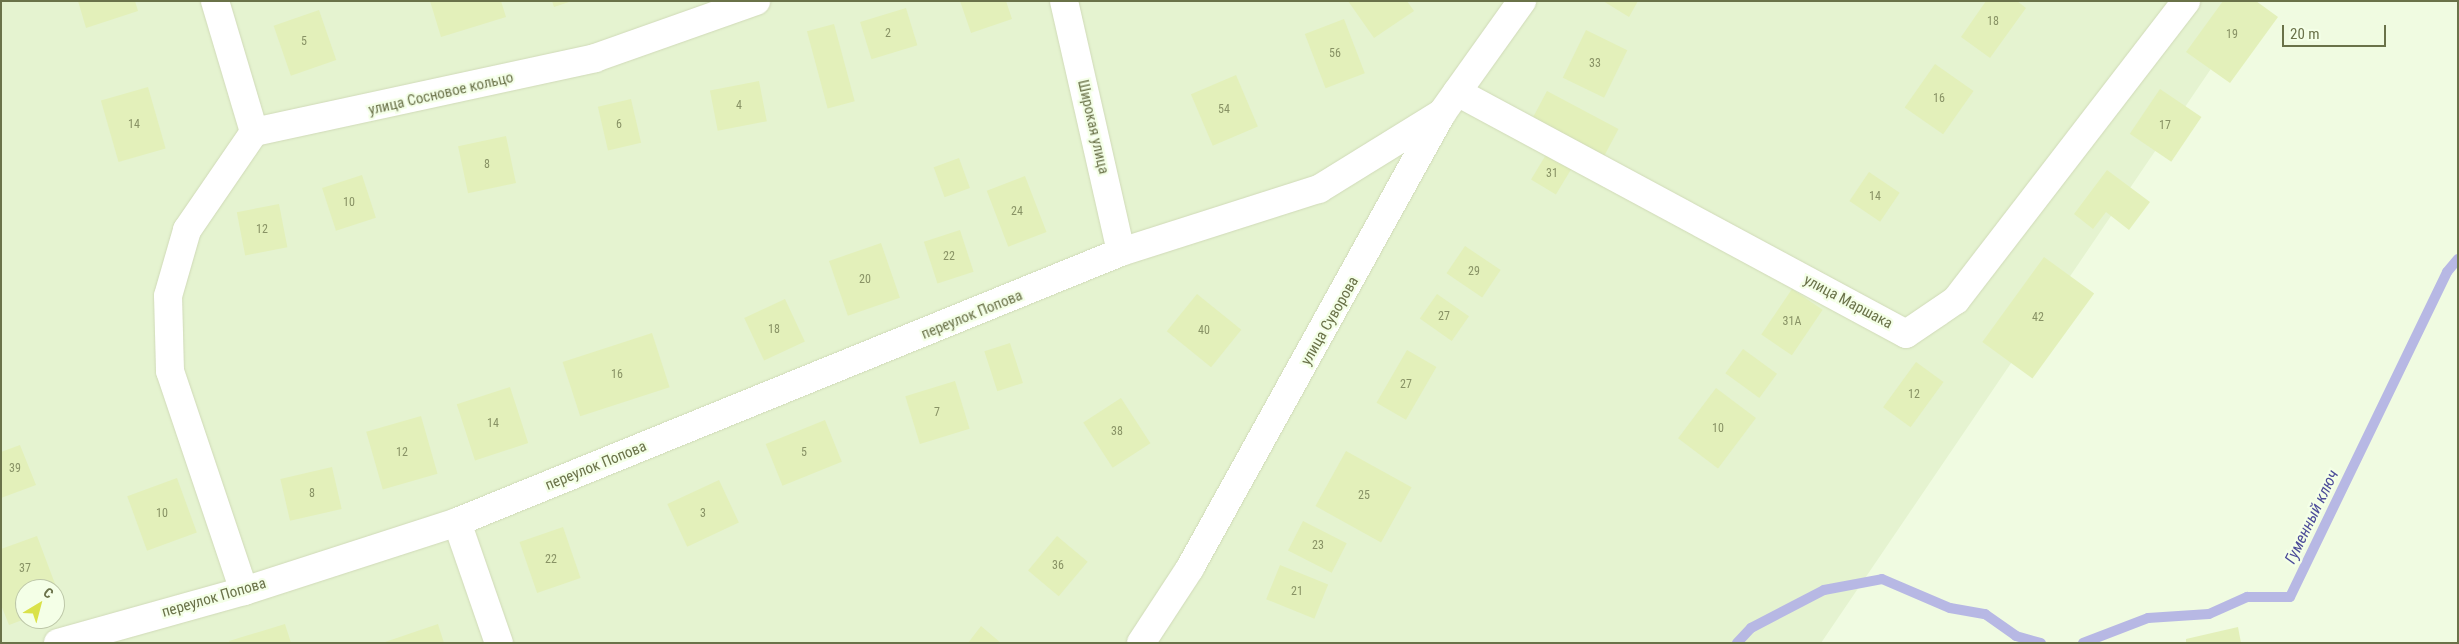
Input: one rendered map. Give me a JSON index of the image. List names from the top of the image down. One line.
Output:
{"streets":{"street":["улица Сосновое кольцо","Широкая улица","улица Маршака","переулок Попова","улица Суворова"]},"crossings":[["Широкая улица","переулок Попова"],["улица Маршака","переулок Попова"],["улица Маршака","улица Суворова"],["переулок Попова","улица Суворова"]],"water":["Гуменный ключ"],"house_numbers":["18","2","19","5","56","33","16","4","54","14","6","17","8","31","14","10","24","12","22","29","20","27","42","31А","18","40","16","27","12","7","14","10","38","12","5","39","8","25","10","3","23","22","36","37","21"],"scale_bar":"20 m","north":"top right"}
